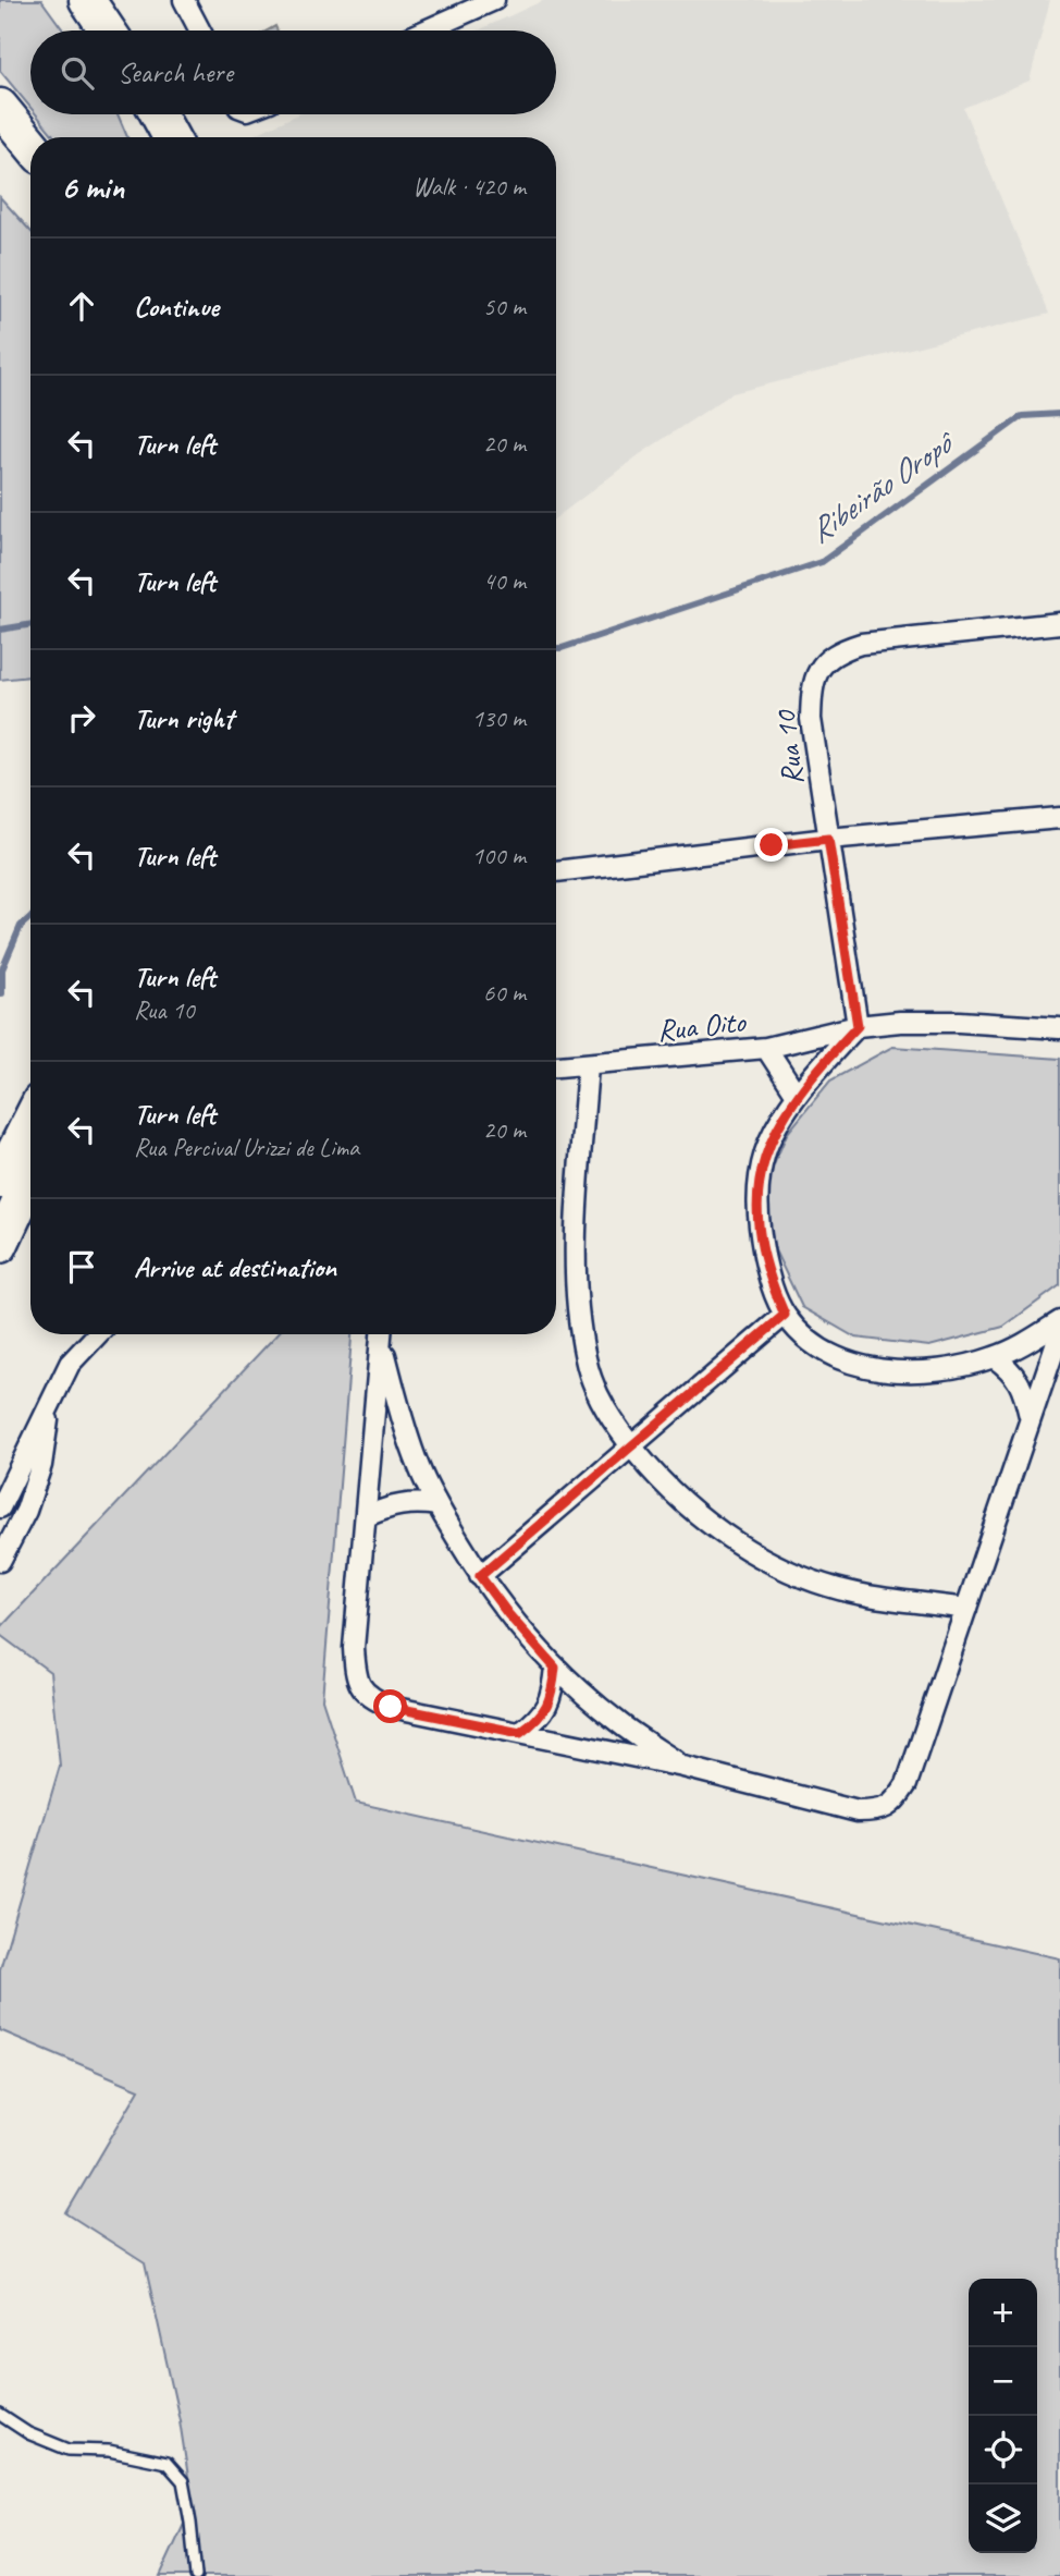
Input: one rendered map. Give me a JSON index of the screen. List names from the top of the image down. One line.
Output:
{"streets":{"street":["Rua 10","Rua Oito"]},"crossings":[["Rua 10","Rua Oito"]],"water":["Ribeirão Oropô"],"page":{"search":"Search here","heading":["6 min","Walk · 420 m"],"list":[["Continue","50 m"],["Turn left","20 m"],["Turn left","40 m"],["Turn right","130 m"],["Turn left","100 m"],["Turn left","Rua 10","60 m"],["Turn left","Rua Percival Urizzi de Lima","20 m"],"Arrive at destination"],"map_buttons":["+","−"]}}
